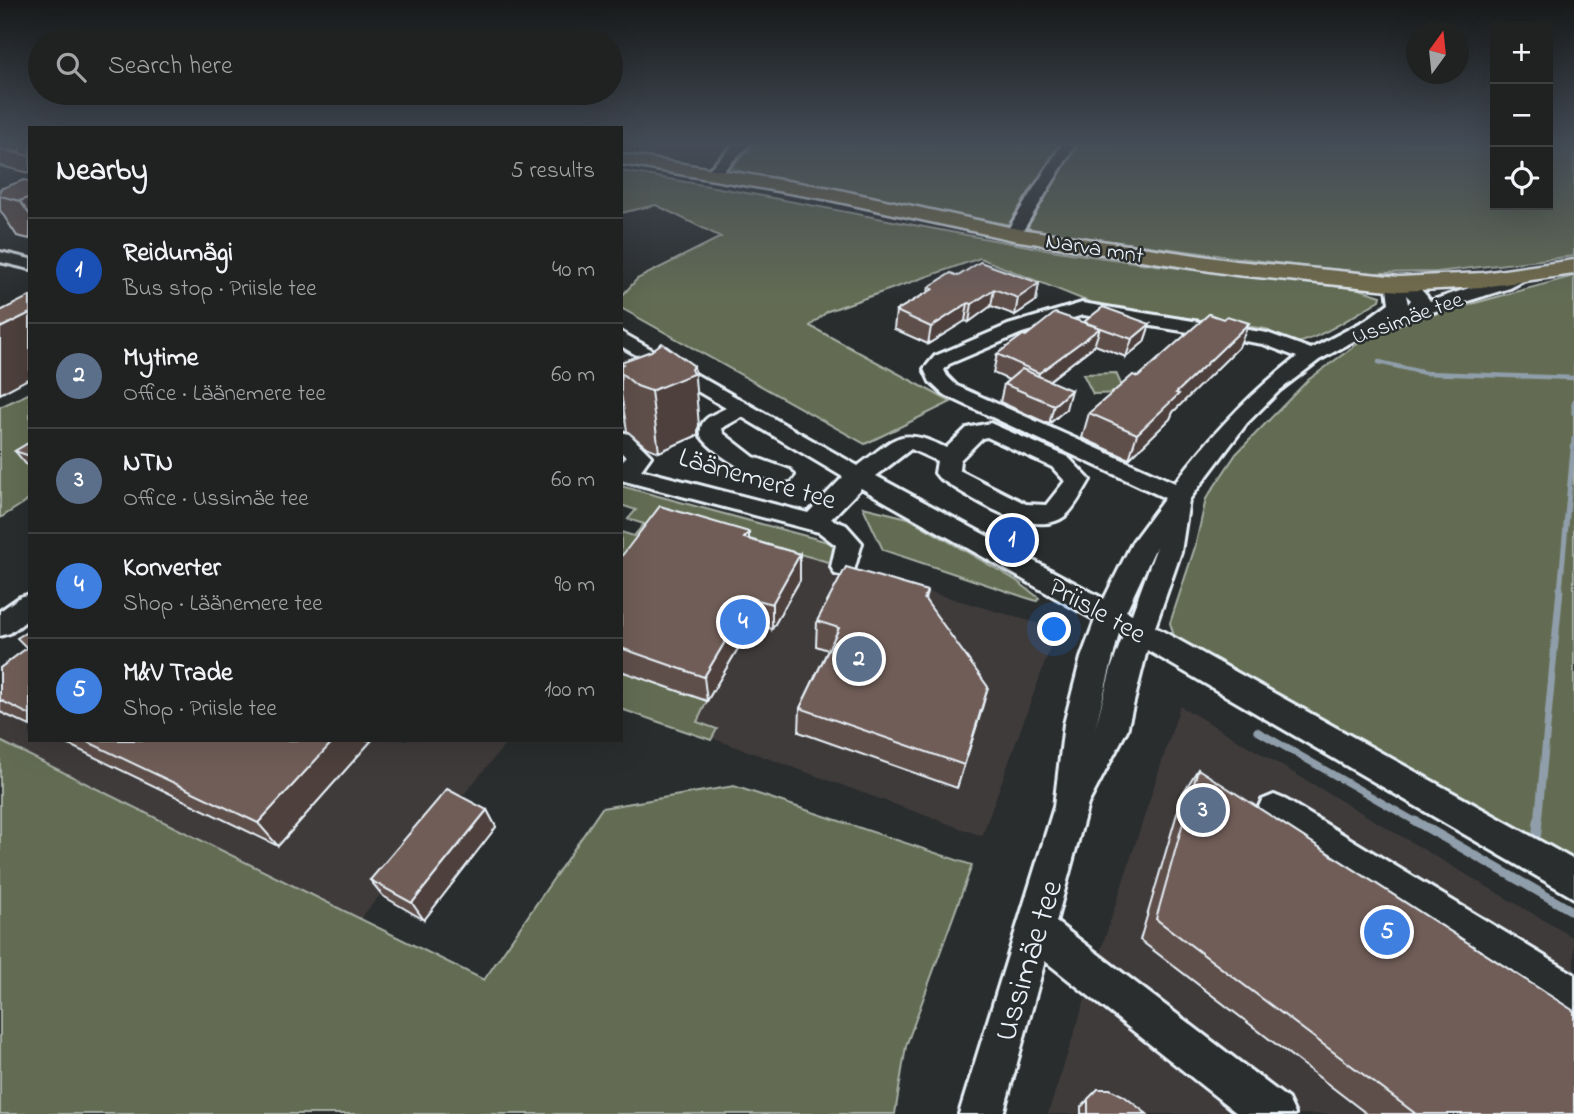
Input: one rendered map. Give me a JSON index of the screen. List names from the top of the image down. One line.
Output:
{"streets":{"main road":["Narva mnt"],"street":["Ussimäe tee","Läänemere tee","Priisle tee"]},"crossings":[["Narva mnt","Ussimäe tee"],["Ussimäe tee","Priisle tee"]],"north":"top","page":{"map_buttons":["+","−"],"search":"Search here","heading":["Nearby","5 results"],"list":[{"mark":"1","name":"Reidumägi","note":"Bus stop · Priisle tee","value":"40 m"},{"mark":"2","name":"Mytime","note":"Office · Läänemere tee","value":"60 m"},{"mark":"3","name":"NTN","note":"Office · Ussimäe tee","value":"60 m"},{"mark":"4","name":"Konverter","note":"Shop · Läänemere tee","value":"90 m"},{"mark":"5","name":"M&V Trade","note":"Shop · Priisle tee","value":"100 m"}],"pins":["1","4","2","3","5"]}}
